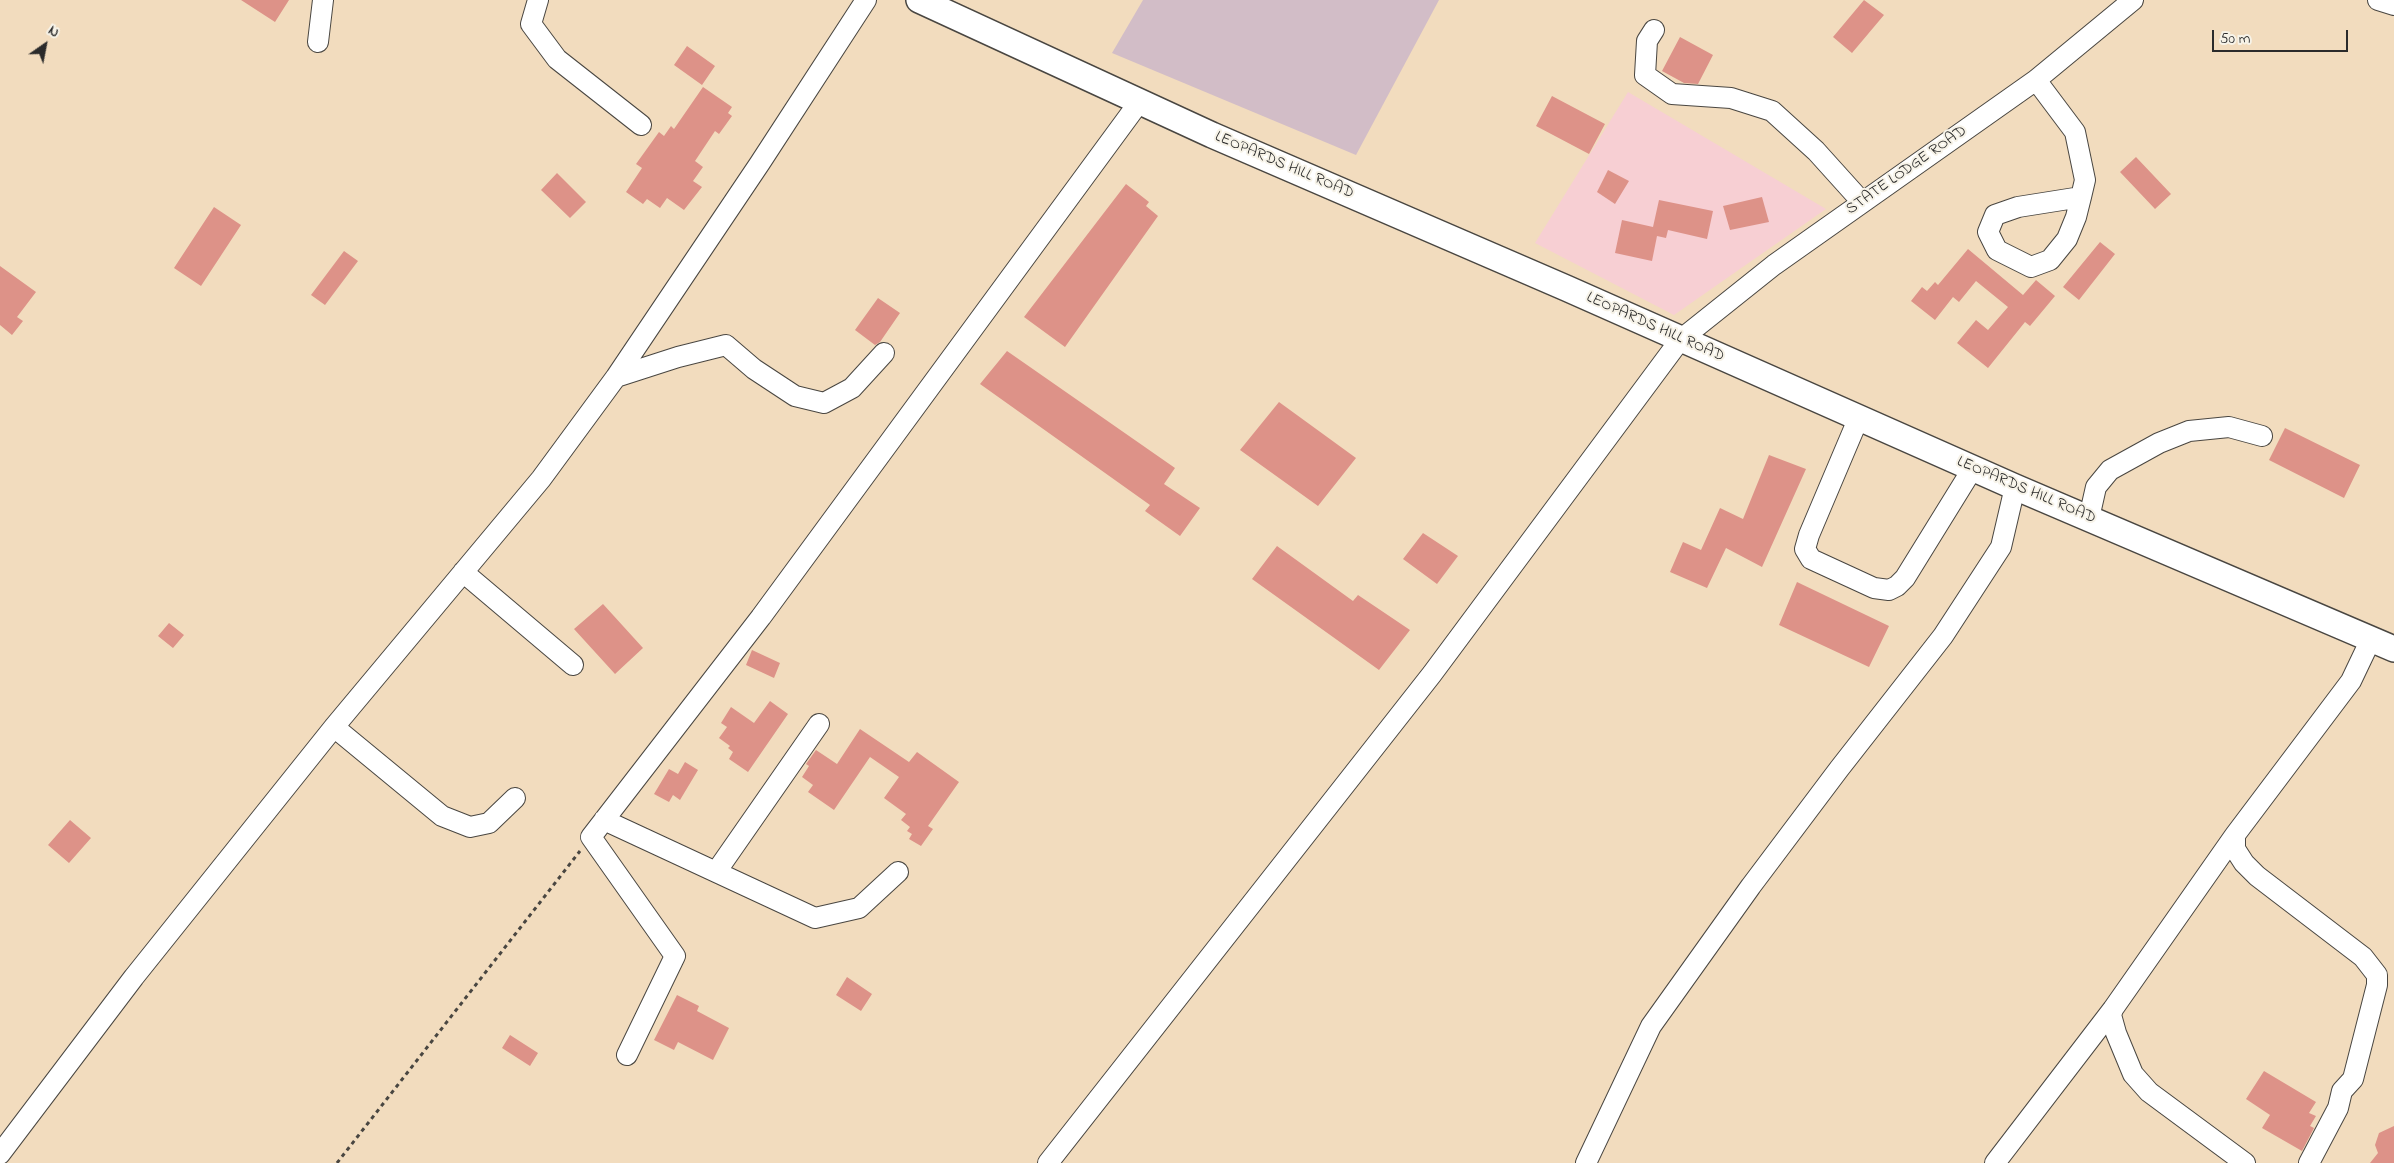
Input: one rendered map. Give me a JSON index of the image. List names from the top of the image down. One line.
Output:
{"streets":{"main road":["LEOPARDS HILL ROAD"],"street":["STATE LODGE ROAD"]},"crossings":[["LEOPARDS HILL ROAD","STATE LODGE ROAD"]],"scale_bar":"50 m","north":"top right"}
